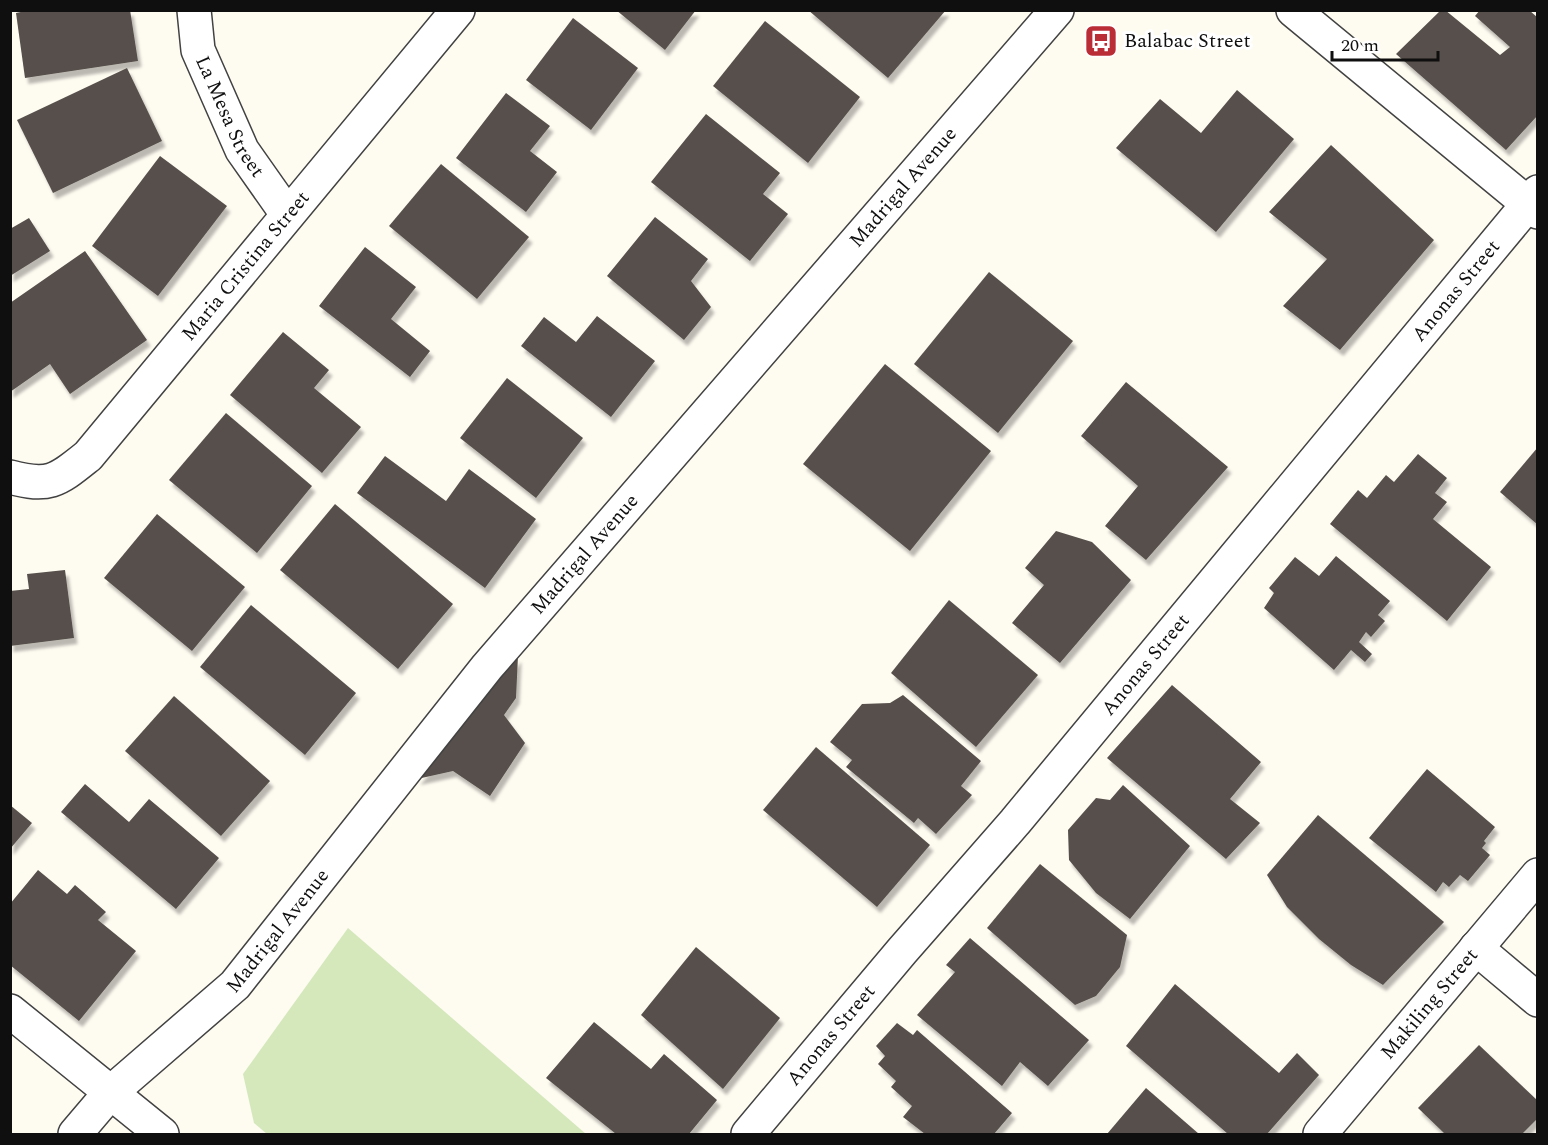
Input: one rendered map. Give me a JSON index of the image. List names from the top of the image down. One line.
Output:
{"streets":{"street":["La Mesa Street","Madrigal Avenue","Maria Cristina Street","Anonas Street","Makiling Street"]},"crossings":[["La Mesa Street","Maria Cristina Street"]],"places":{"bus stop":["Balabac Street"]},"scale_bar":"20 m"}
